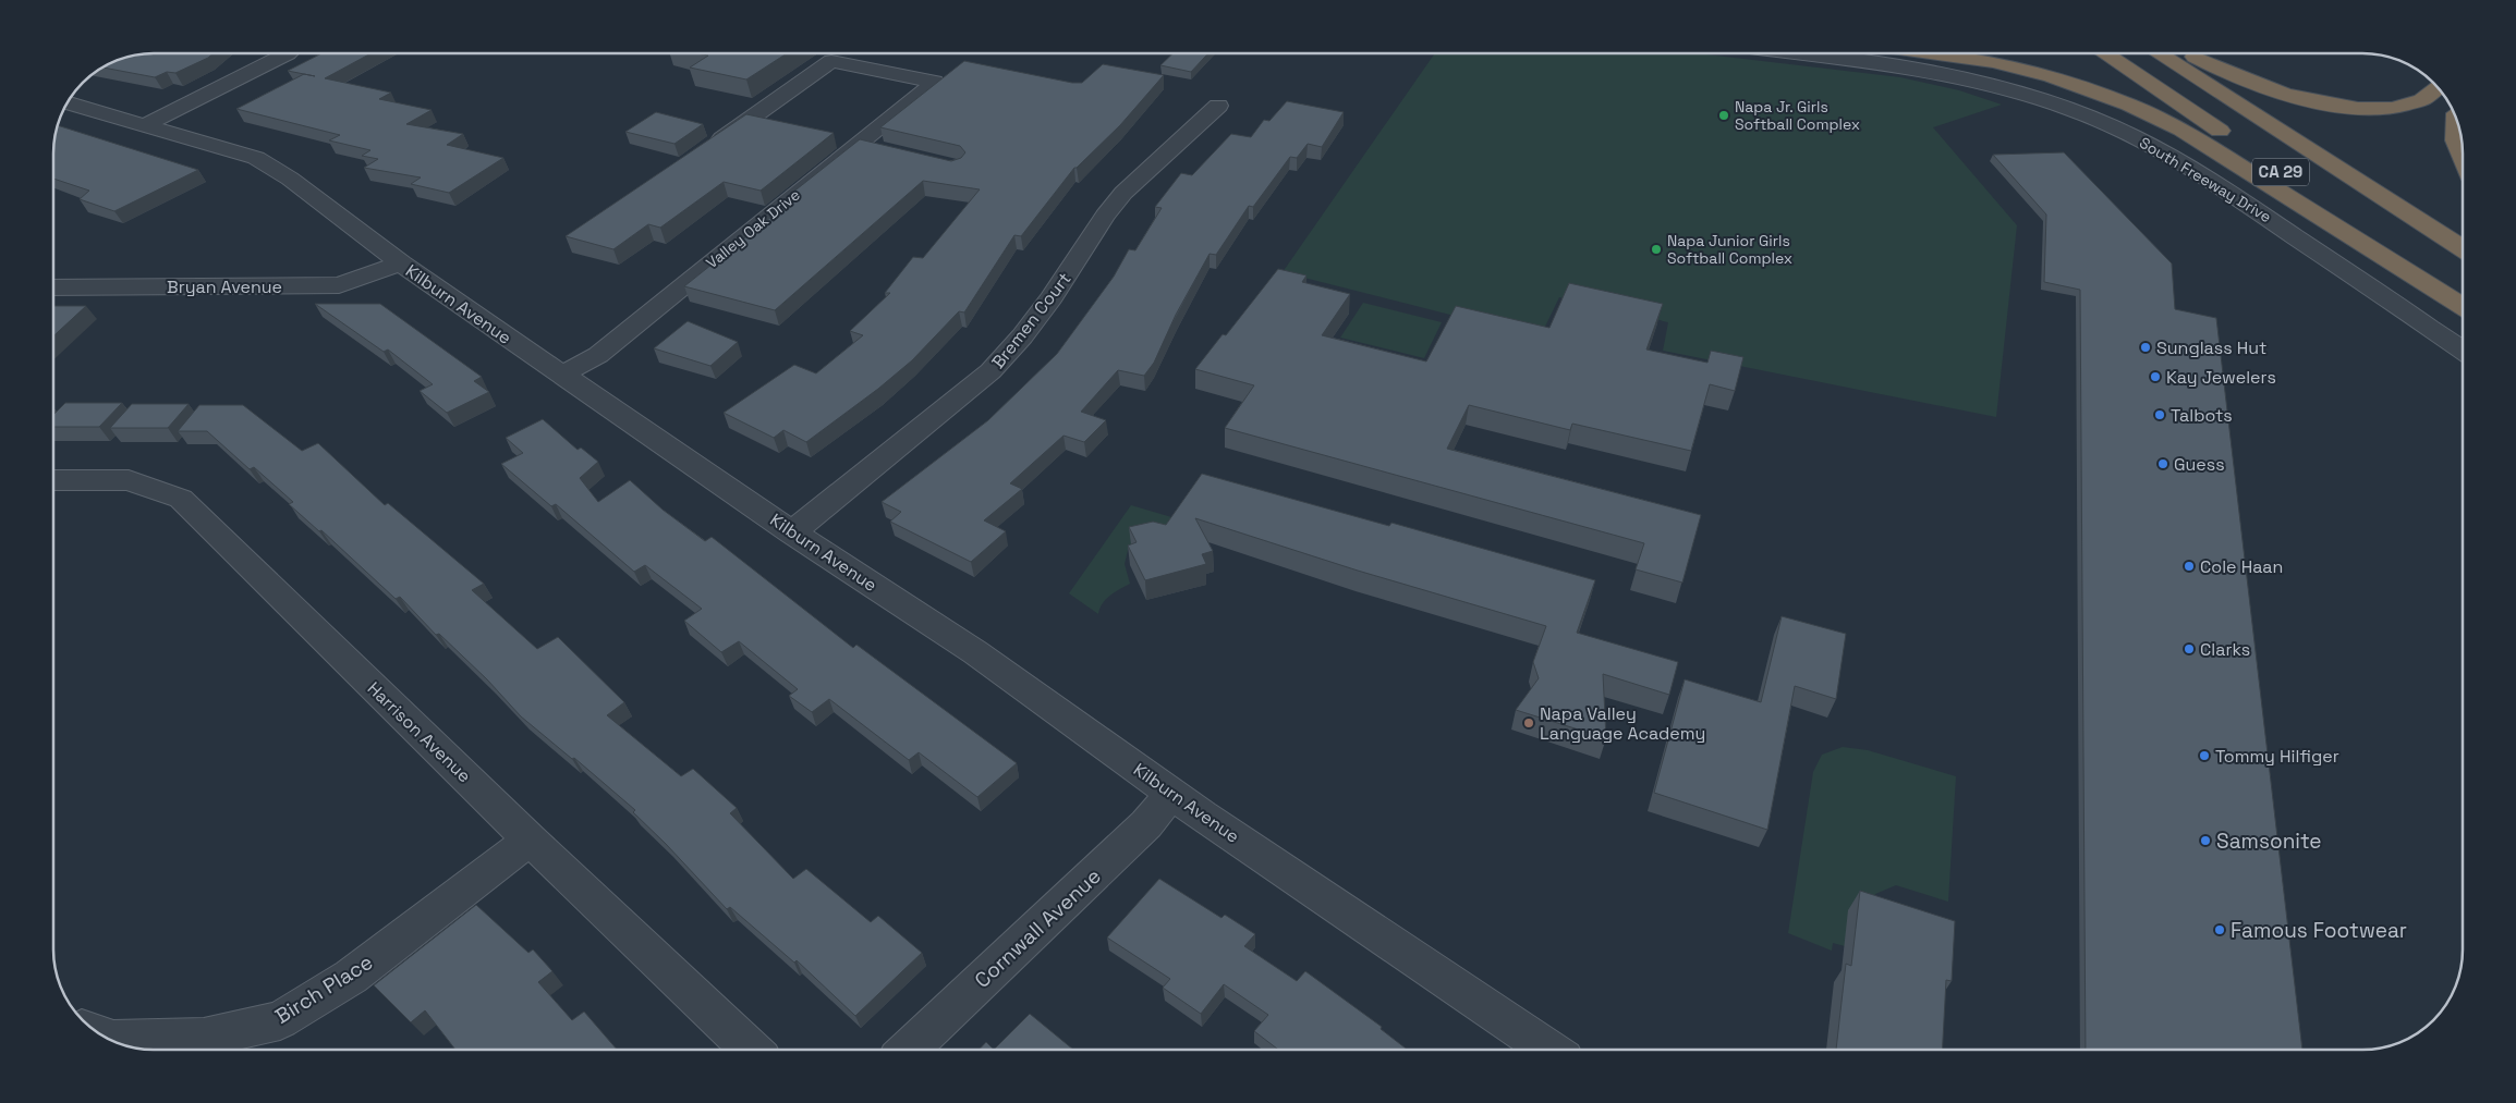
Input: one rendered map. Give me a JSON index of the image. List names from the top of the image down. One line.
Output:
{"streets":{"highway":["CA 29"],"street":["South Freeway Drive","Valley Oak Drive","Bryan Avenue","Kilburn Avenue","Bremen Court","Harrison Avenue","Cornwall Avenue","Birch Place"]},"crossings":[["Valley Oak Drive","Kilburn Avenue"],["Bryan Avenue","Kilburn Avenue"],["Kilburn Avenue","Bremen Court"],["Kilburn Avenue","Cornwall Avenue"],["Harrison Avenue","Birch Place"]],"places":["Napa Jr. Girls Softball Complex","Napa Junior Girls Softball Complex","Sunglass Hut","Kay Jewelers","Talbots","Guess","Cole Haan","Clarks","Napa Valley Language Academy","Tommy Hilfiger","Samsonite","Famous Footwear"]}
